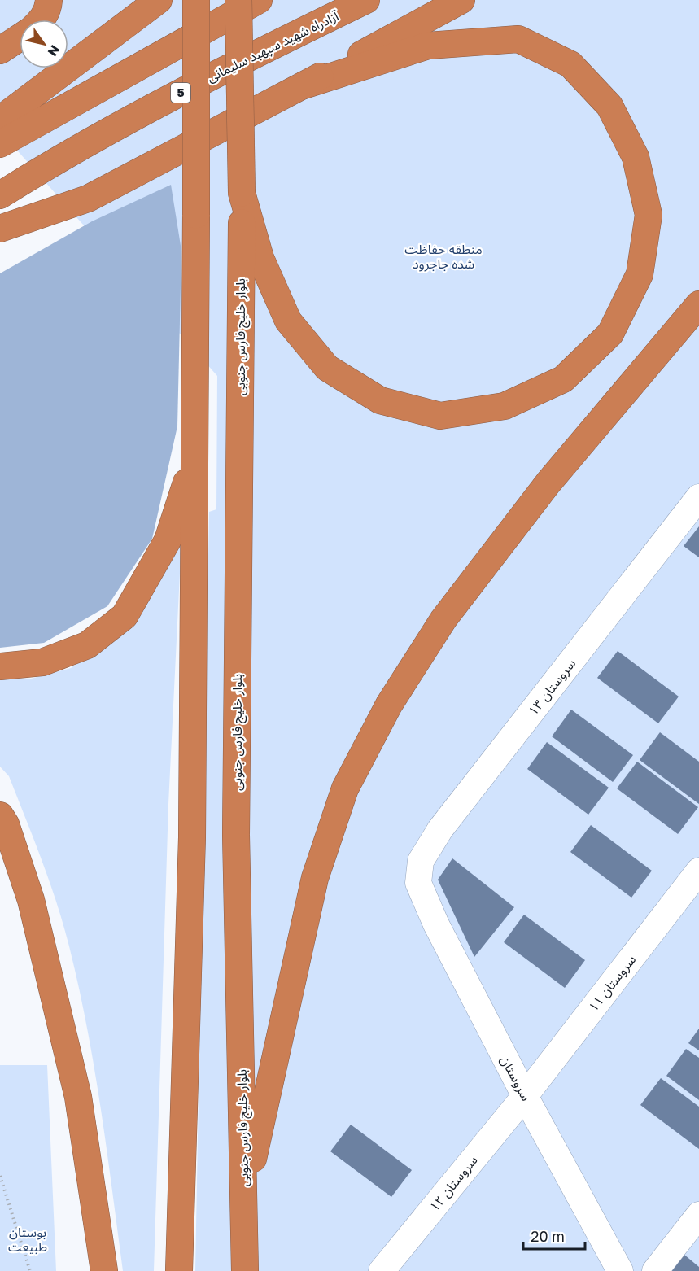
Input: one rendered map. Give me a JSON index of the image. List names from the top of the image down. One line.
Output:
{"streets":{"highway":["آزادراه شهید سپهبد سلیمانی","5","بلوار خلیج فارس جنوبی"],"street":["سروستان ۱۳","سروستان ۱۱","سروستان","سروستان ۱۲"]},"crossings":[["سروستان ۱۳","سروستان"],["سروستان ۱۱","سروستان"],["سروستان ۱۱","سروستان ۱۲"],["سروستان","سروستان ۱۲"]],"parks":["منطقه حفاظت شده جاجرود","بوستان طبیعت"],"scale_bar":"20 m","north":"bottom right"}
